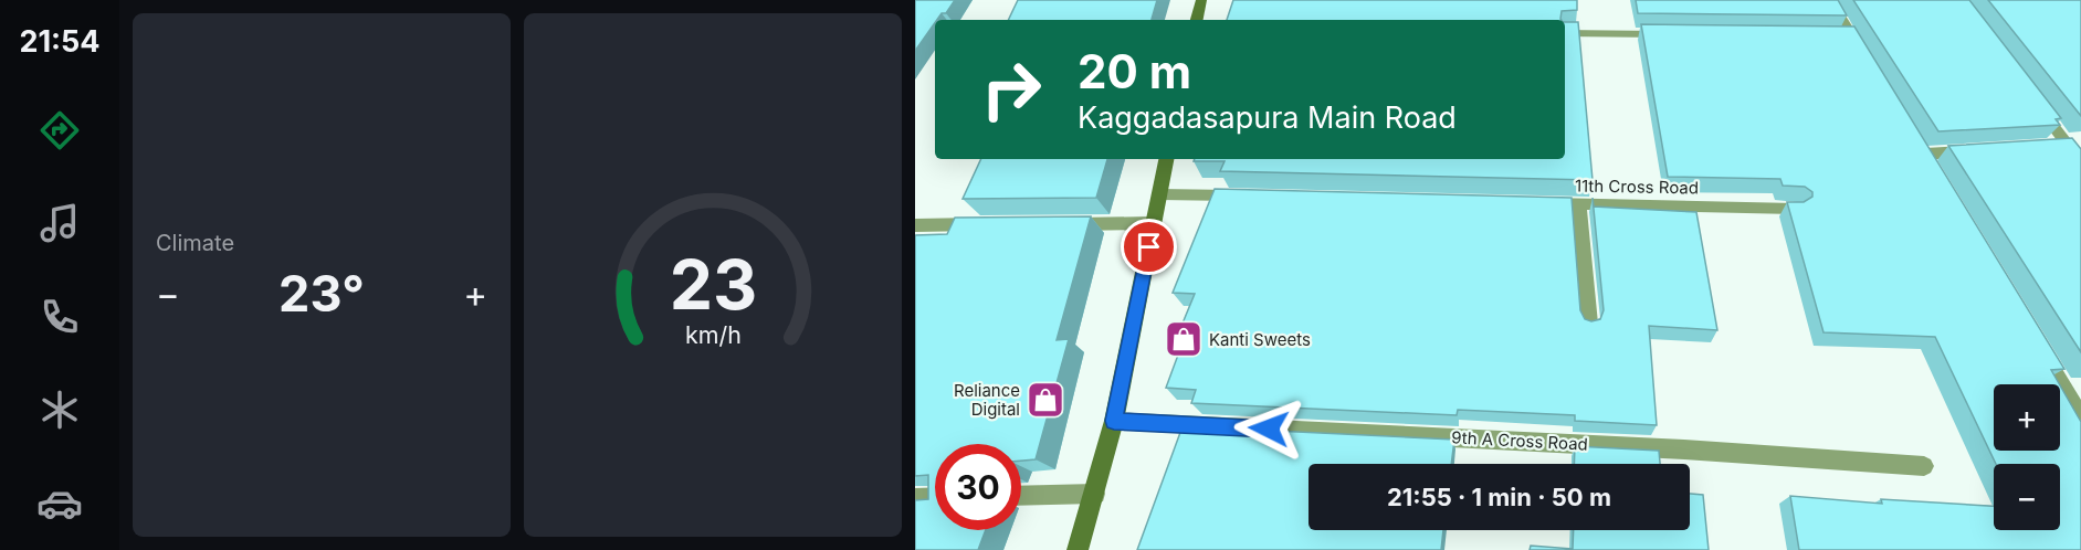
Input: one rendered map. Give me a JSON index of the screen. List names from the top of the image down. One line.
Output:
{"streets":{"street":["11th Cross Road","9th A Cross Road"]},"places":{"shop":["Kanti Sweets","Reliance Digital"]},"page":{"tabs":"21:54","tile":"Climate","turn":["20 m","Kaggadasapura Main Road"],"heat":["−","23°","+"],"map_buttons":["+","−"],"limit":"30","trip":"21:55 · 1 min · 50 m","gauge":["23","km/h"]}}
